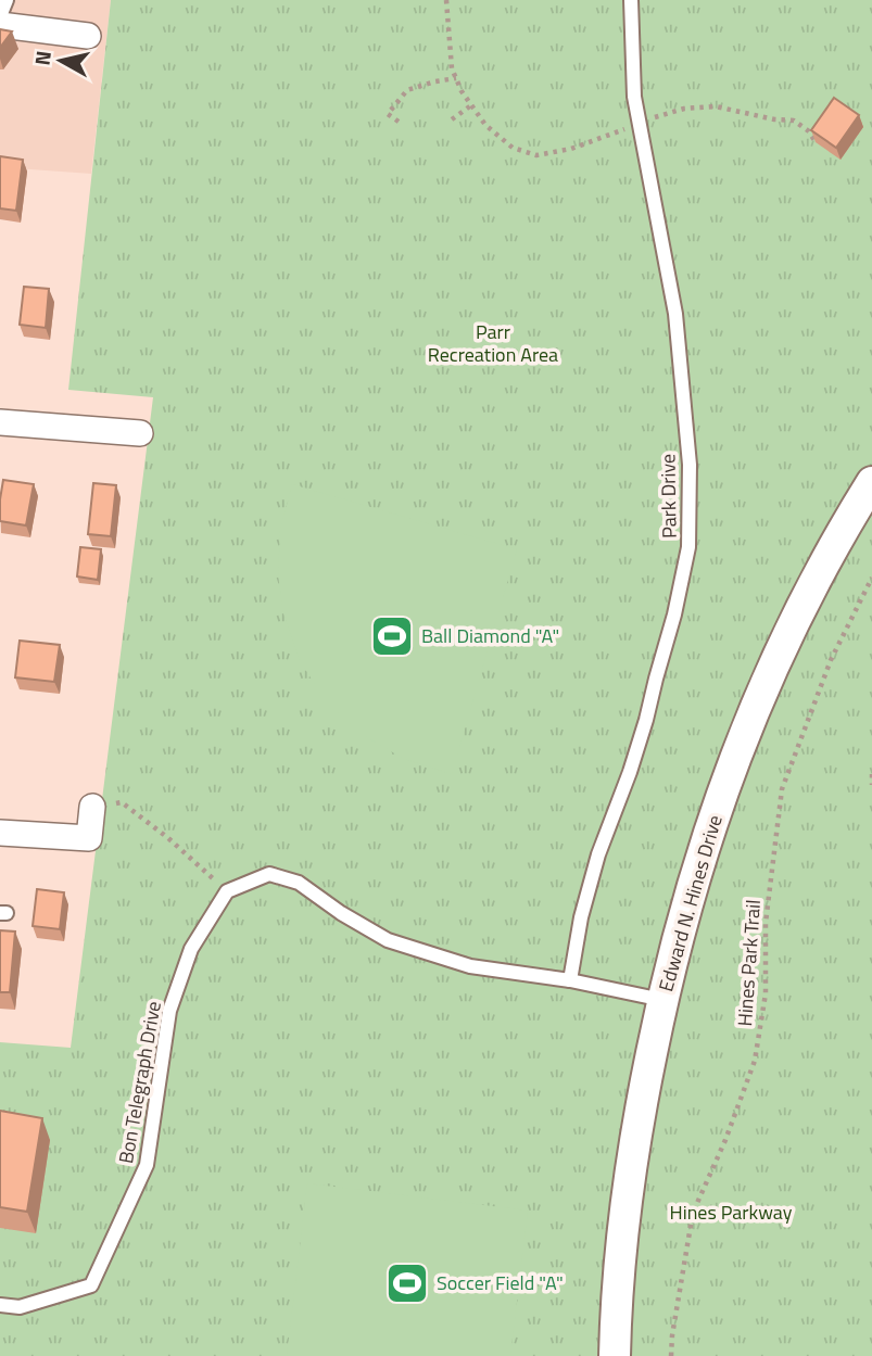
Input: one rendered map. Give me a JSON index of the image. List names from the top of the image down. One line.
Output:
{"streets":{"street":["Edward N. Hines Drive"],"lane":["Park Drive","Bon Telegraph Drive"],"path":["Hines Park Trail"]},"crossings":[["Park Drive","Bon Telegraph Drive"],["Edward N. Hines Drive","Bon Telegraph Drive"]],"parks":["Parr Recreation Area","Hines Parkway"],"places":{"sports":["Ball Diamond \"A\"","Soccer Field \"A\""]},"north":"left"}
